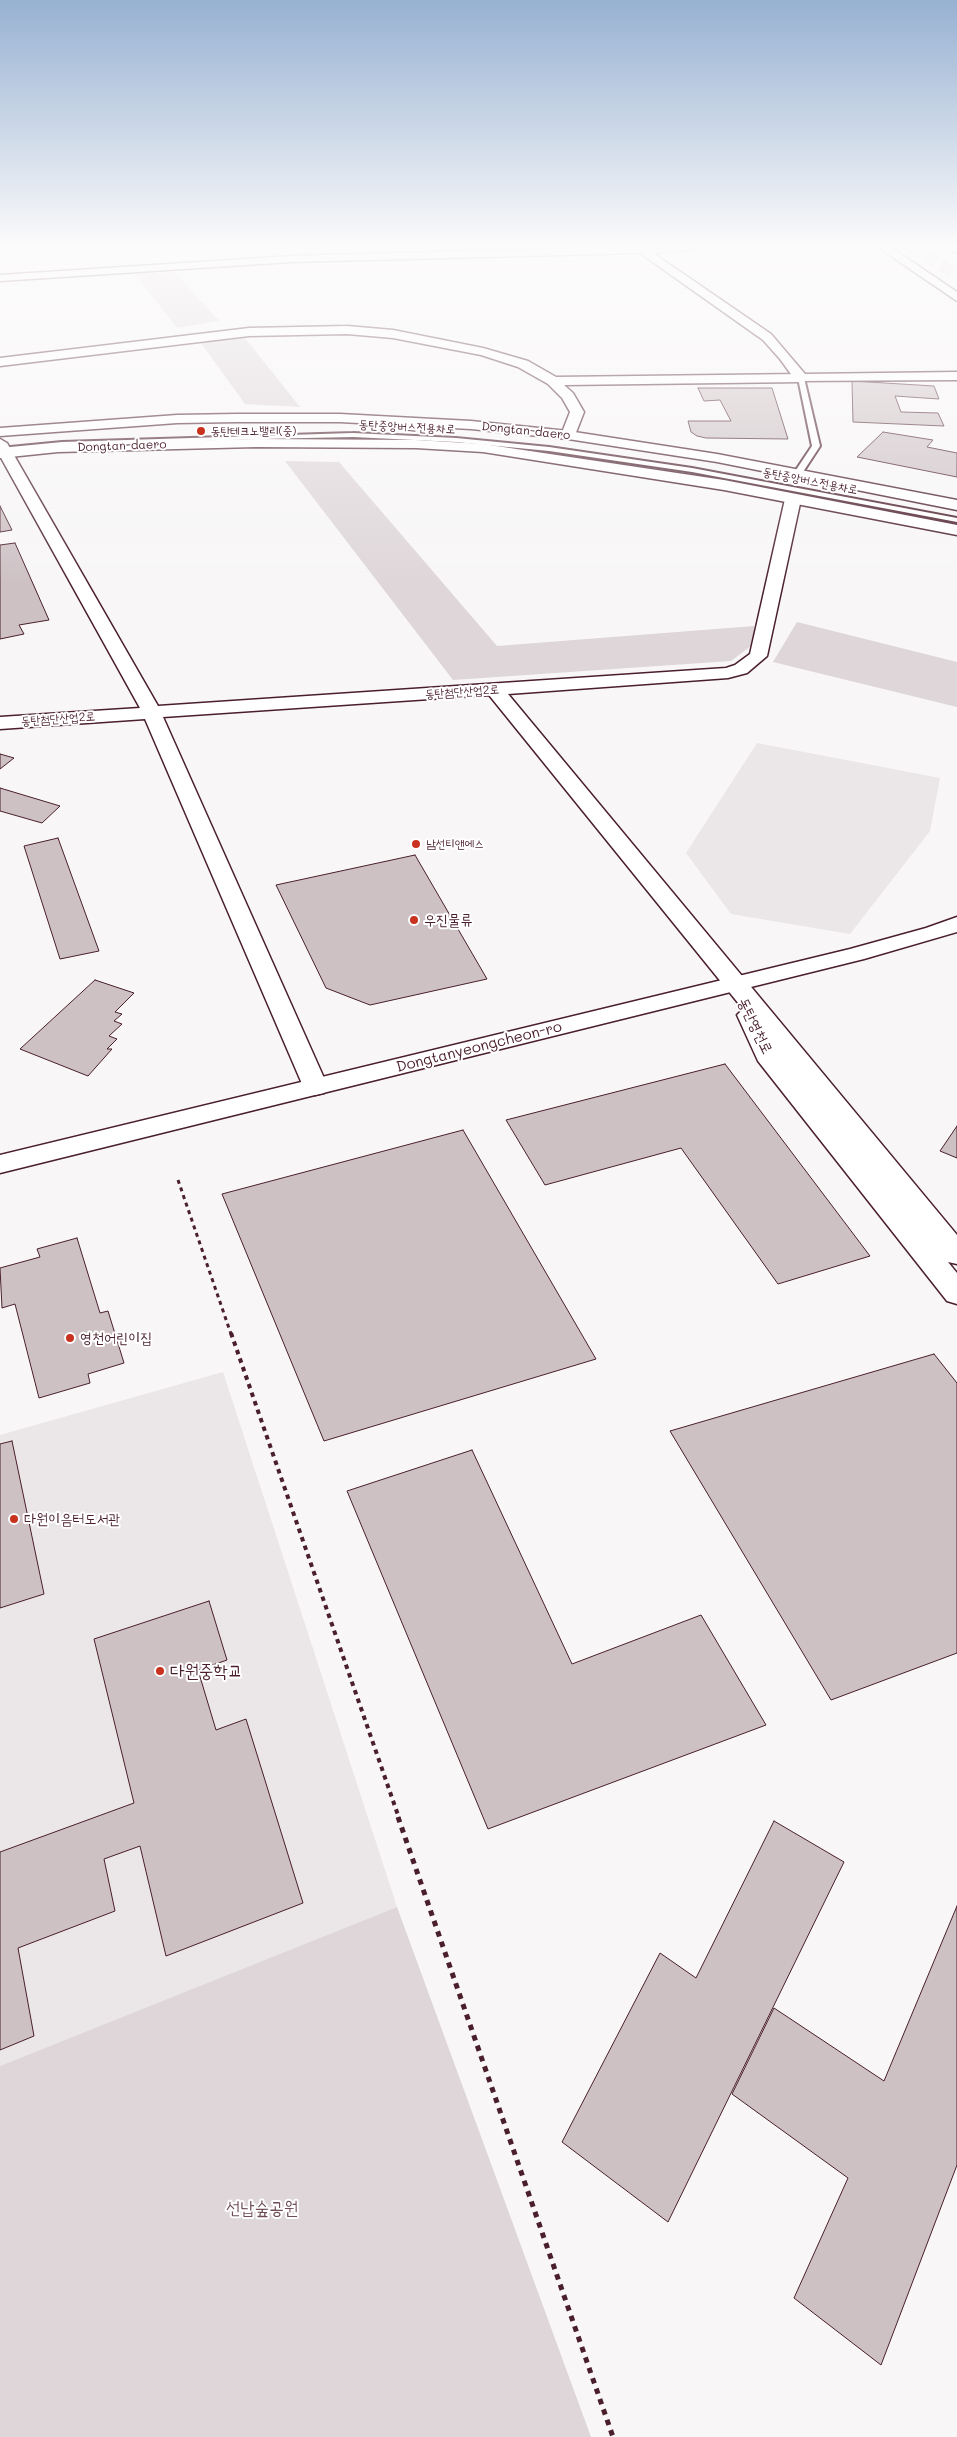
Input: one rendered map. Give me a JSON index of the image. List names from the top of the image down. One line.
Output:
{"streets":{"street":["Dongtan-daero","동탄첨단산업2로","동탄영천로","Dongtanyeongcheon-ro"],"lane":["동탄중앙버스전용차로"]},"crossings":[["동탄중앙버스전용차로","Dongtan-daero"],["Dongtan-daero","동탄첨단산업2로"],["동탄영천로","Dongtanyeongcheon-ro"]],"parks":["선납숲공원"],"places":["동탄테크노밸리(중)","남선티앤에스","우진물류","영천어린이집","다원이음터도서관","다원중학교"]}
